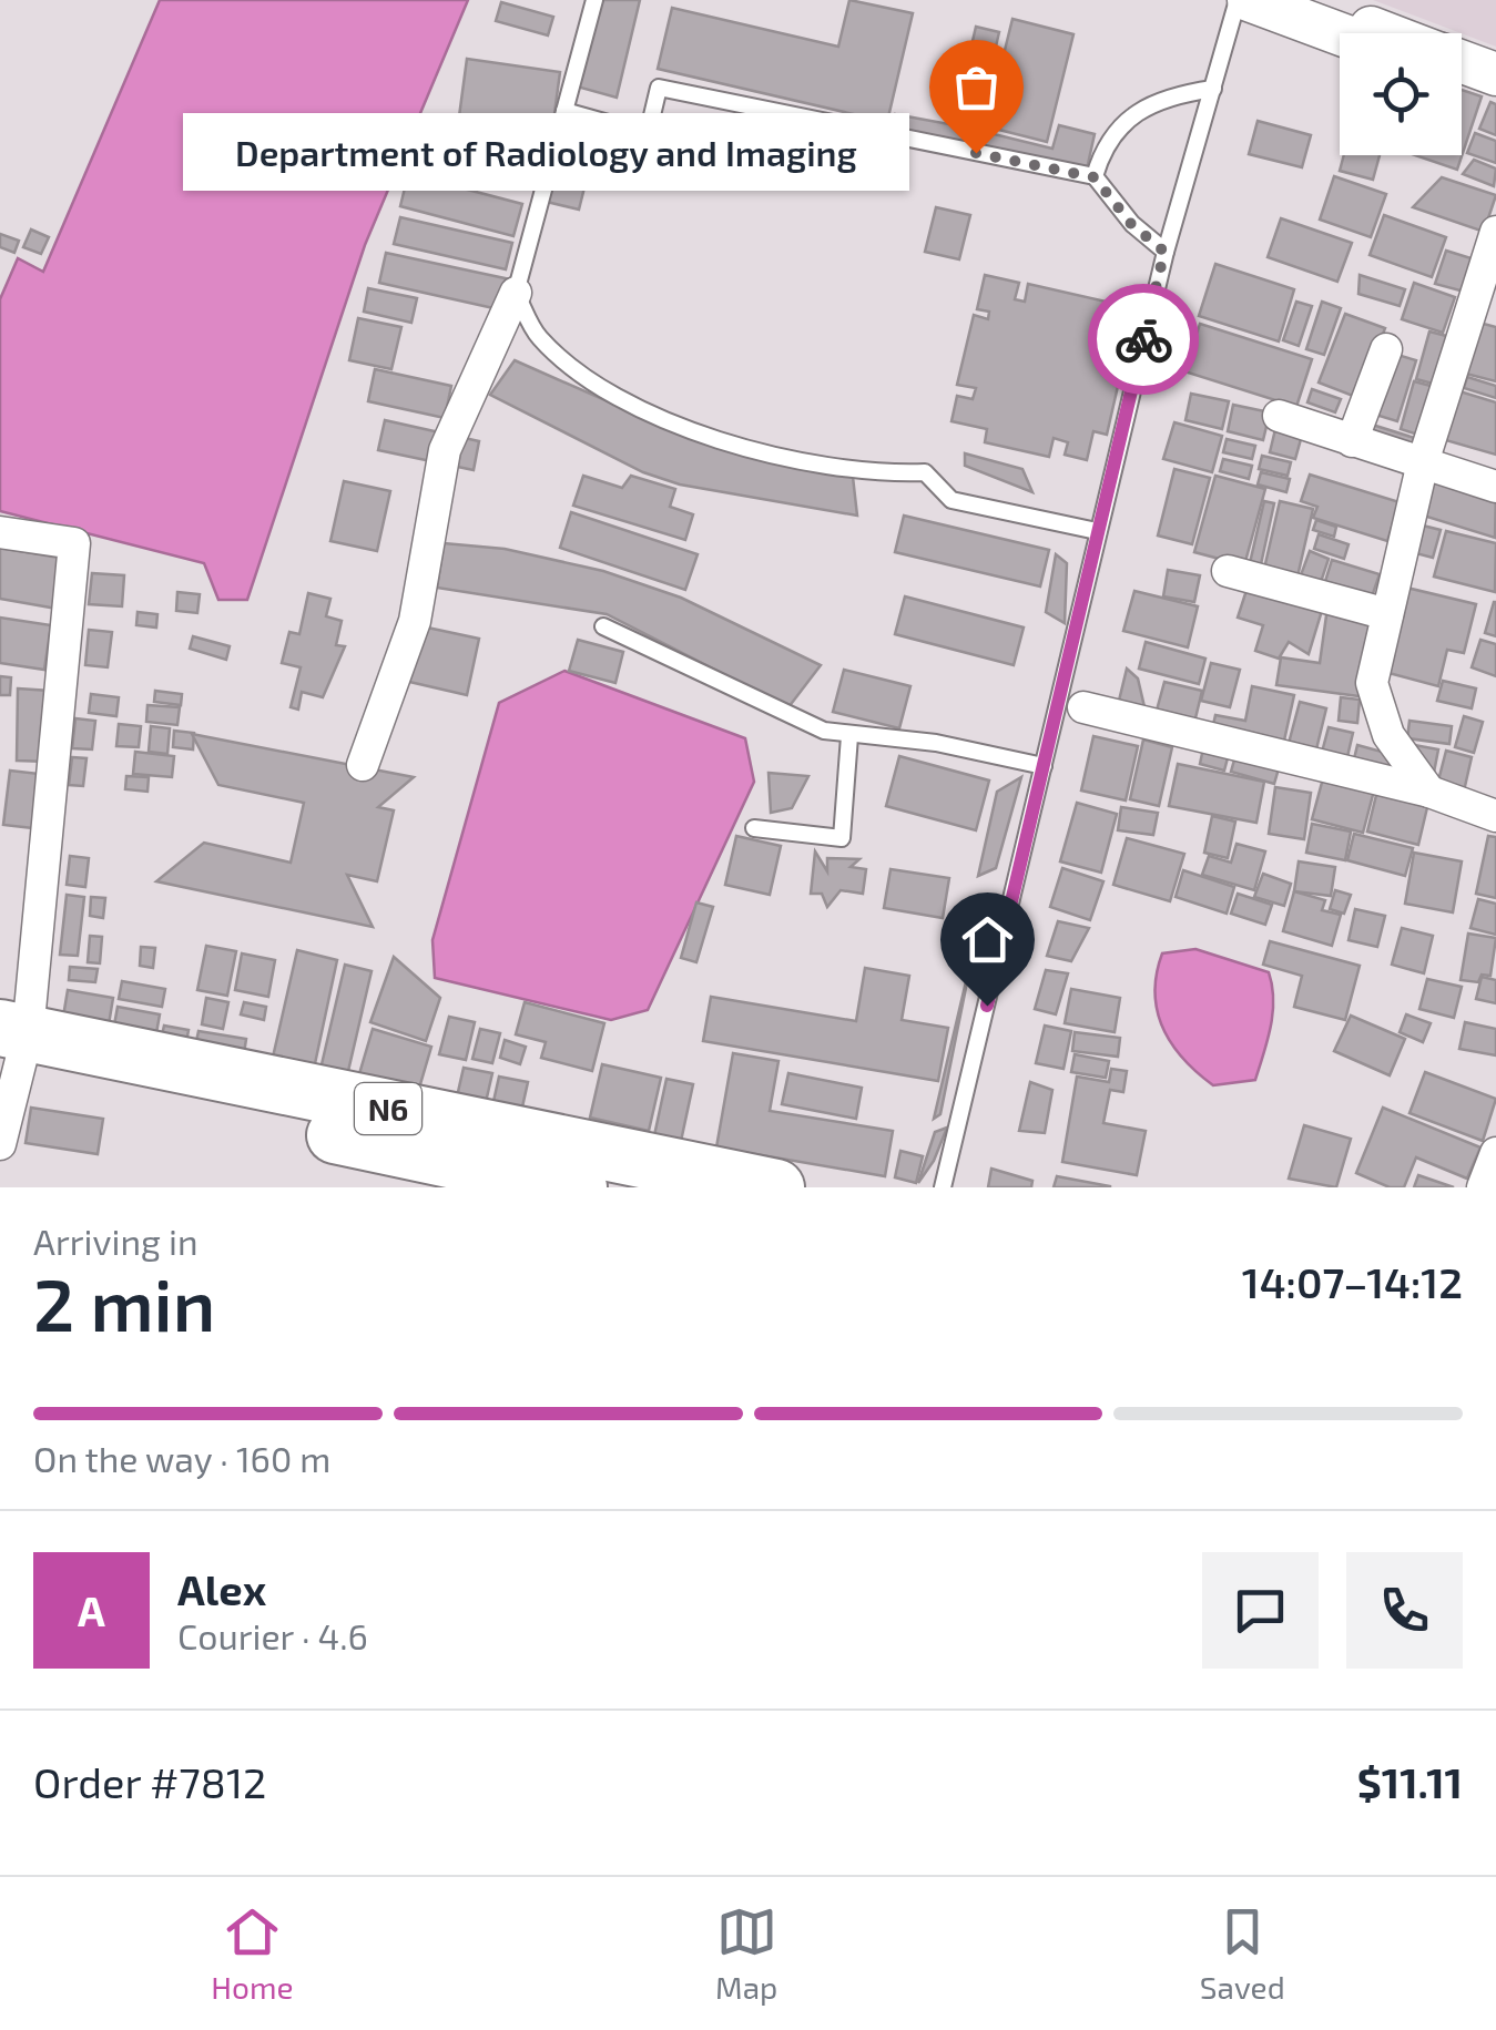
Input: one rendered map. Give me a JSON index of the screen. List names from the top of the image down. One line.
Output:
{"streets":{"highway":["N6"]},"places":["Department of Radiology and Imaging"],"page":{"bubble":"Department of Radiology and Imaging","heading":["2 min","Arriving in","14:07–14:12"],"panel":["Alex","Courier · 4.6","Order #7812","$11.11"],"bar":"On the way · 160 m","round":"A","tabs":["Home","Map","Saved"]}}
